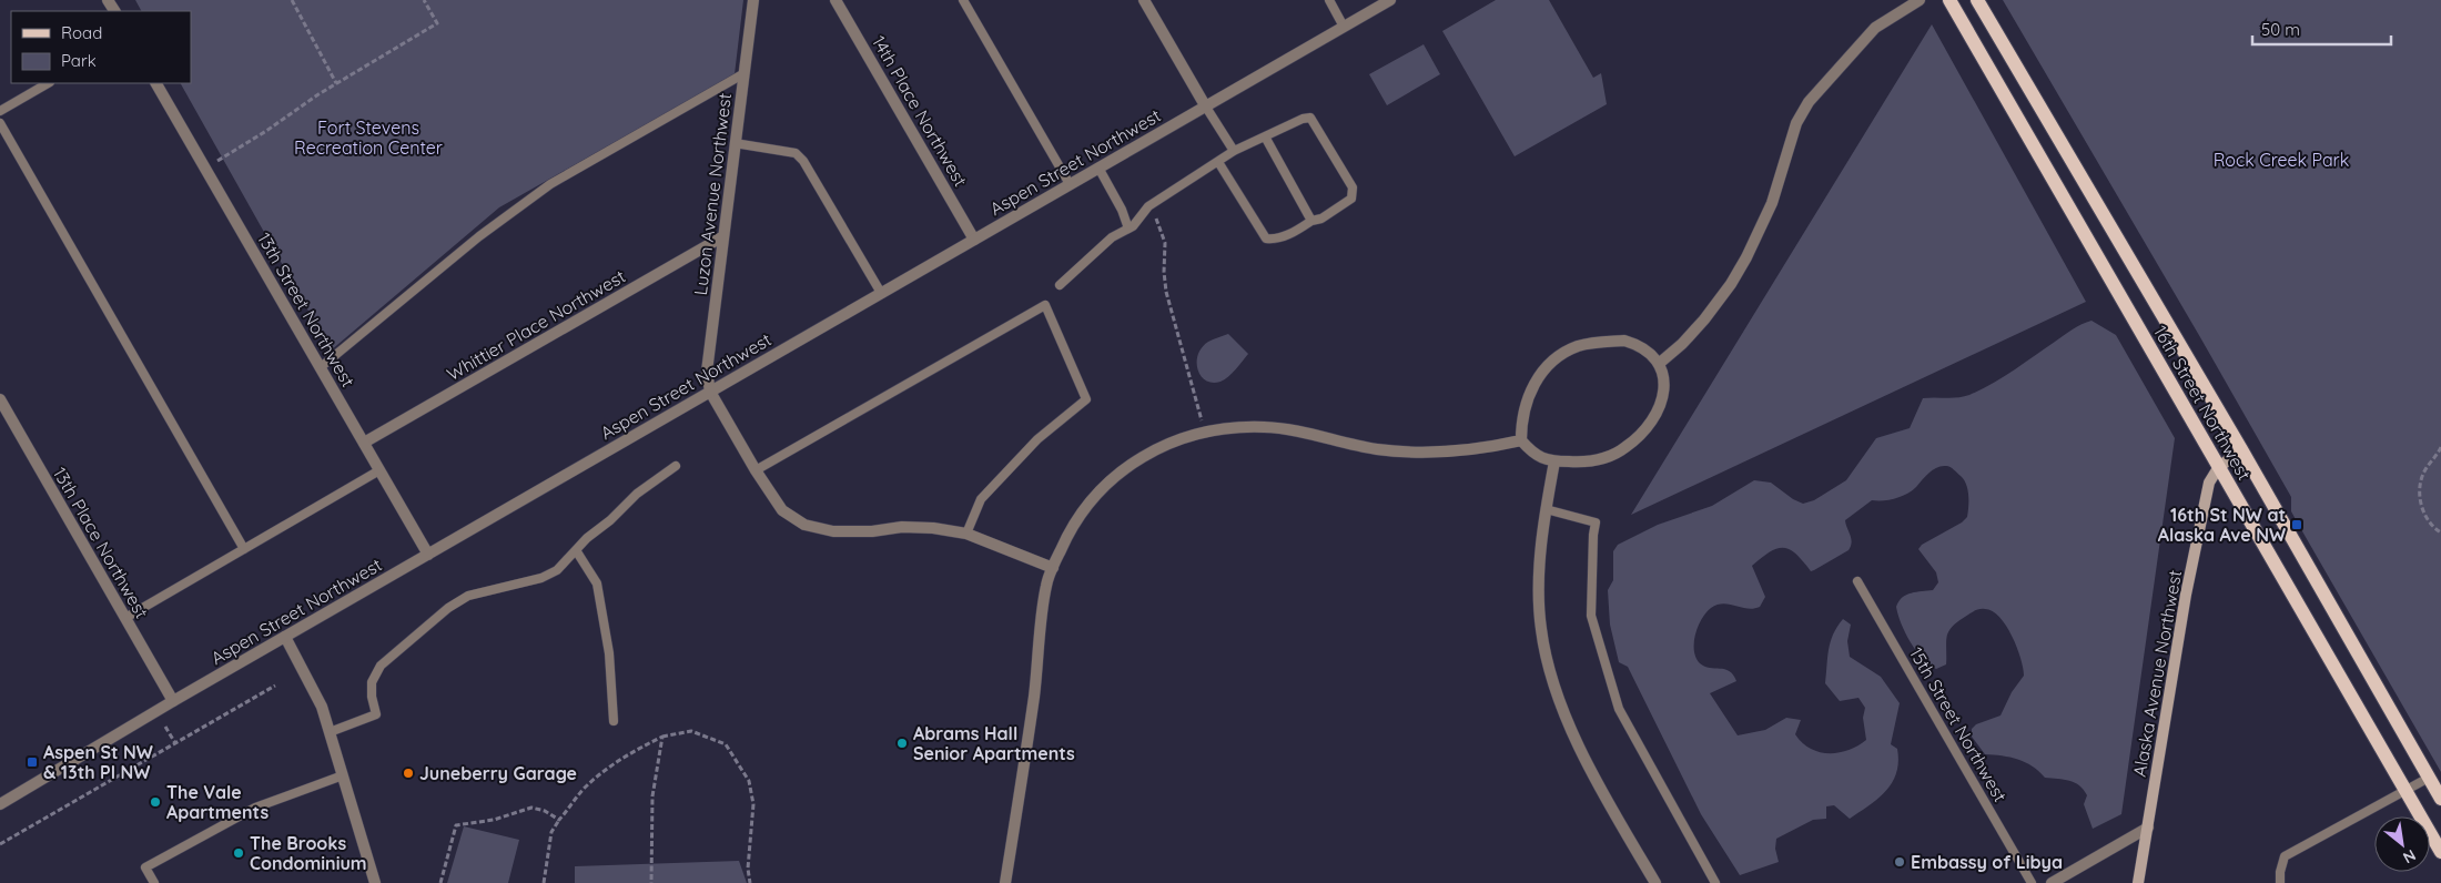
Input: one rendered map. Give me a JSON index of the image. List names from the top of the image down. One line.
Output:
{"streets":{"main road":["16th Street Northwest","Alaska Avenue Northwest"],"street":["14th Place Northwest","Aspen Street Northwest","Luzon Avenue Northwest","13th Street Northwest","Whittier Place Northwest","13th Place Northwest"],"lane":["15th Street Northwest"]},"crossings":[["14th Place Northwest","Aspen Street Northwest"],["Aspen Street Northwest","Luzon Avenue Northwest"],["Aspen Street Northwest","13th Street Northwest"],["Aspen Street Northwest","13th Place Northwest"],["Luzon Avenue Northwest","Whittier Place Northwest"],["13th Street Northwest","Whittier Place Northwest"],["16th Street Northwest","Alaska Avenue Northwest"]],"parks":["Fort Stevens Recreation Center","Rock Creek Park"],"places":{"transit":["16th St NW at Alaska Ave NW","Aspen St NW & 13th Pl NW"],"other":["Abrams Hall Senior Apartments","Juneberry Garage","The Vale Apartments","The Brooks Condominium","Embassy of Libya"]},"legend":["Road","Park"],"scale_bar":"50 m","north":"bottom right"}
